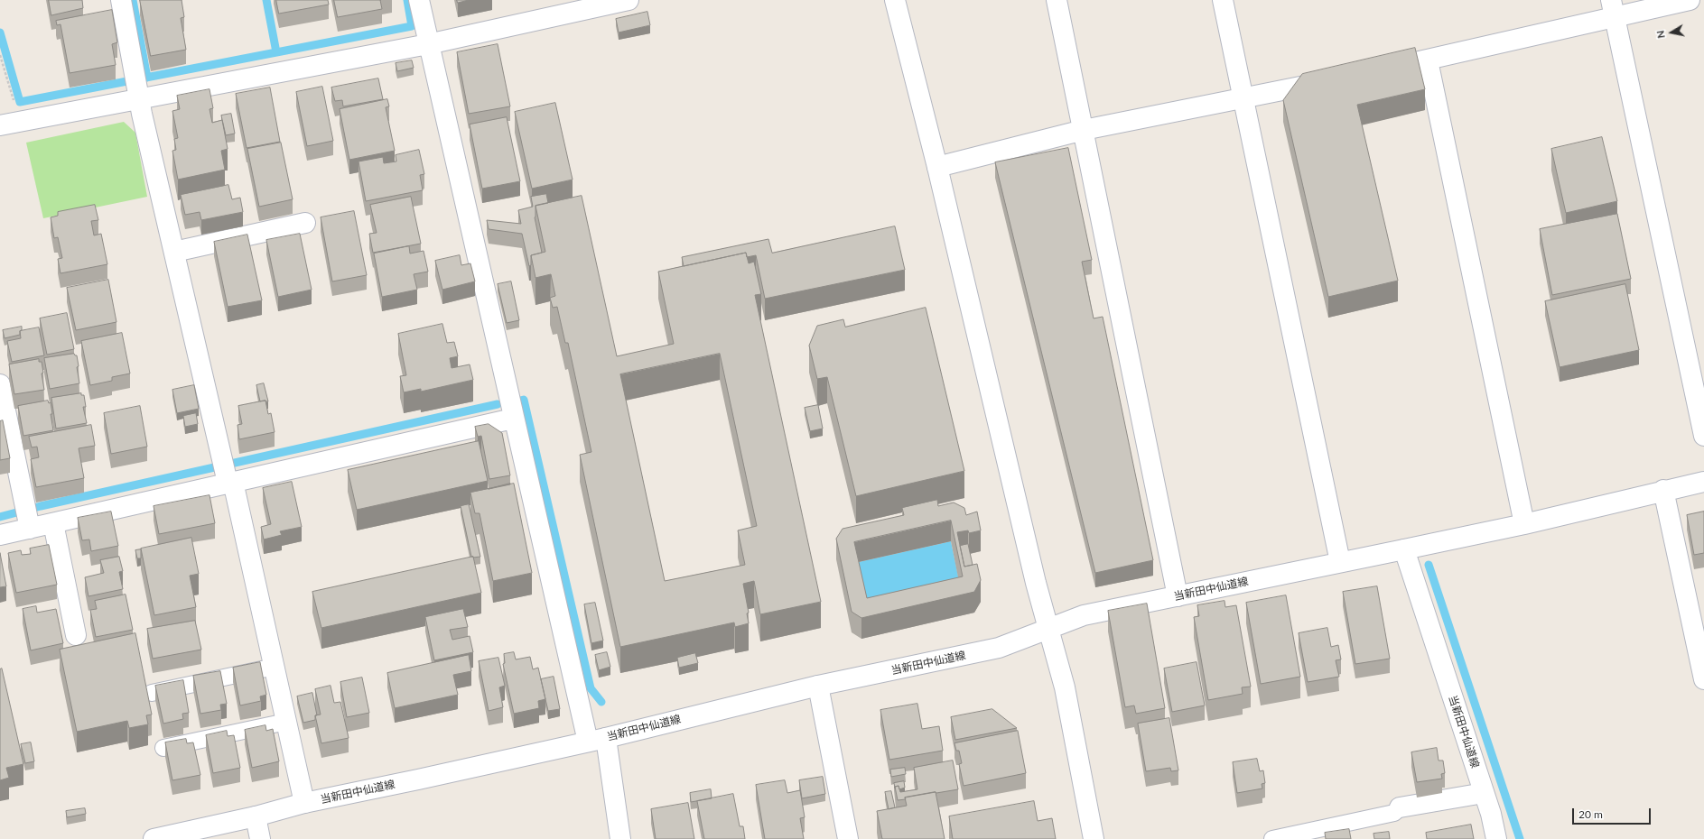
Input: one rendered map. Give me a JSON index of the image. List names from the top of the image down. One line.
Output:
{"streets":{"street":["当新田中仙道線"]},"scale_bar":"20 m","north":"left"}
